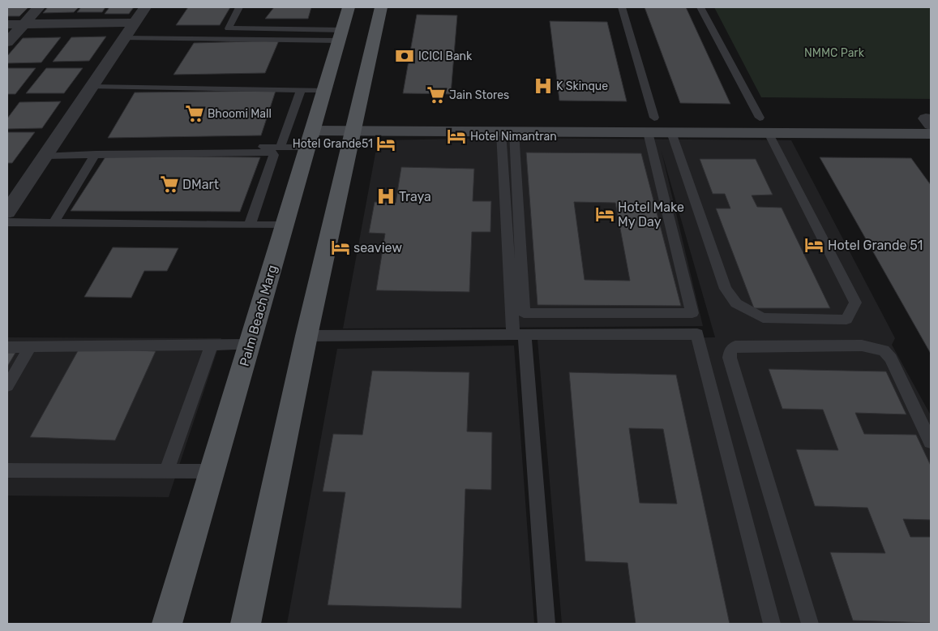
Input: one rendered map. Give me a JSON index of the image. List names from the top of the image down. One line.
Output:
{"streets":{"main road":["Palm Beach Marg"]},"parks":["NMMC Park"],"places":{"bank":["ICICI Bank"],"hospital":["K Skinque","Traya"],"supermarket":["Jain Stores","Bhoomi Mall","DMart"],"hotel":["Hotel Nimantran","Hotel Grande51","Hotel Make My Day","Hotel Grande 51","seaview"]}}
